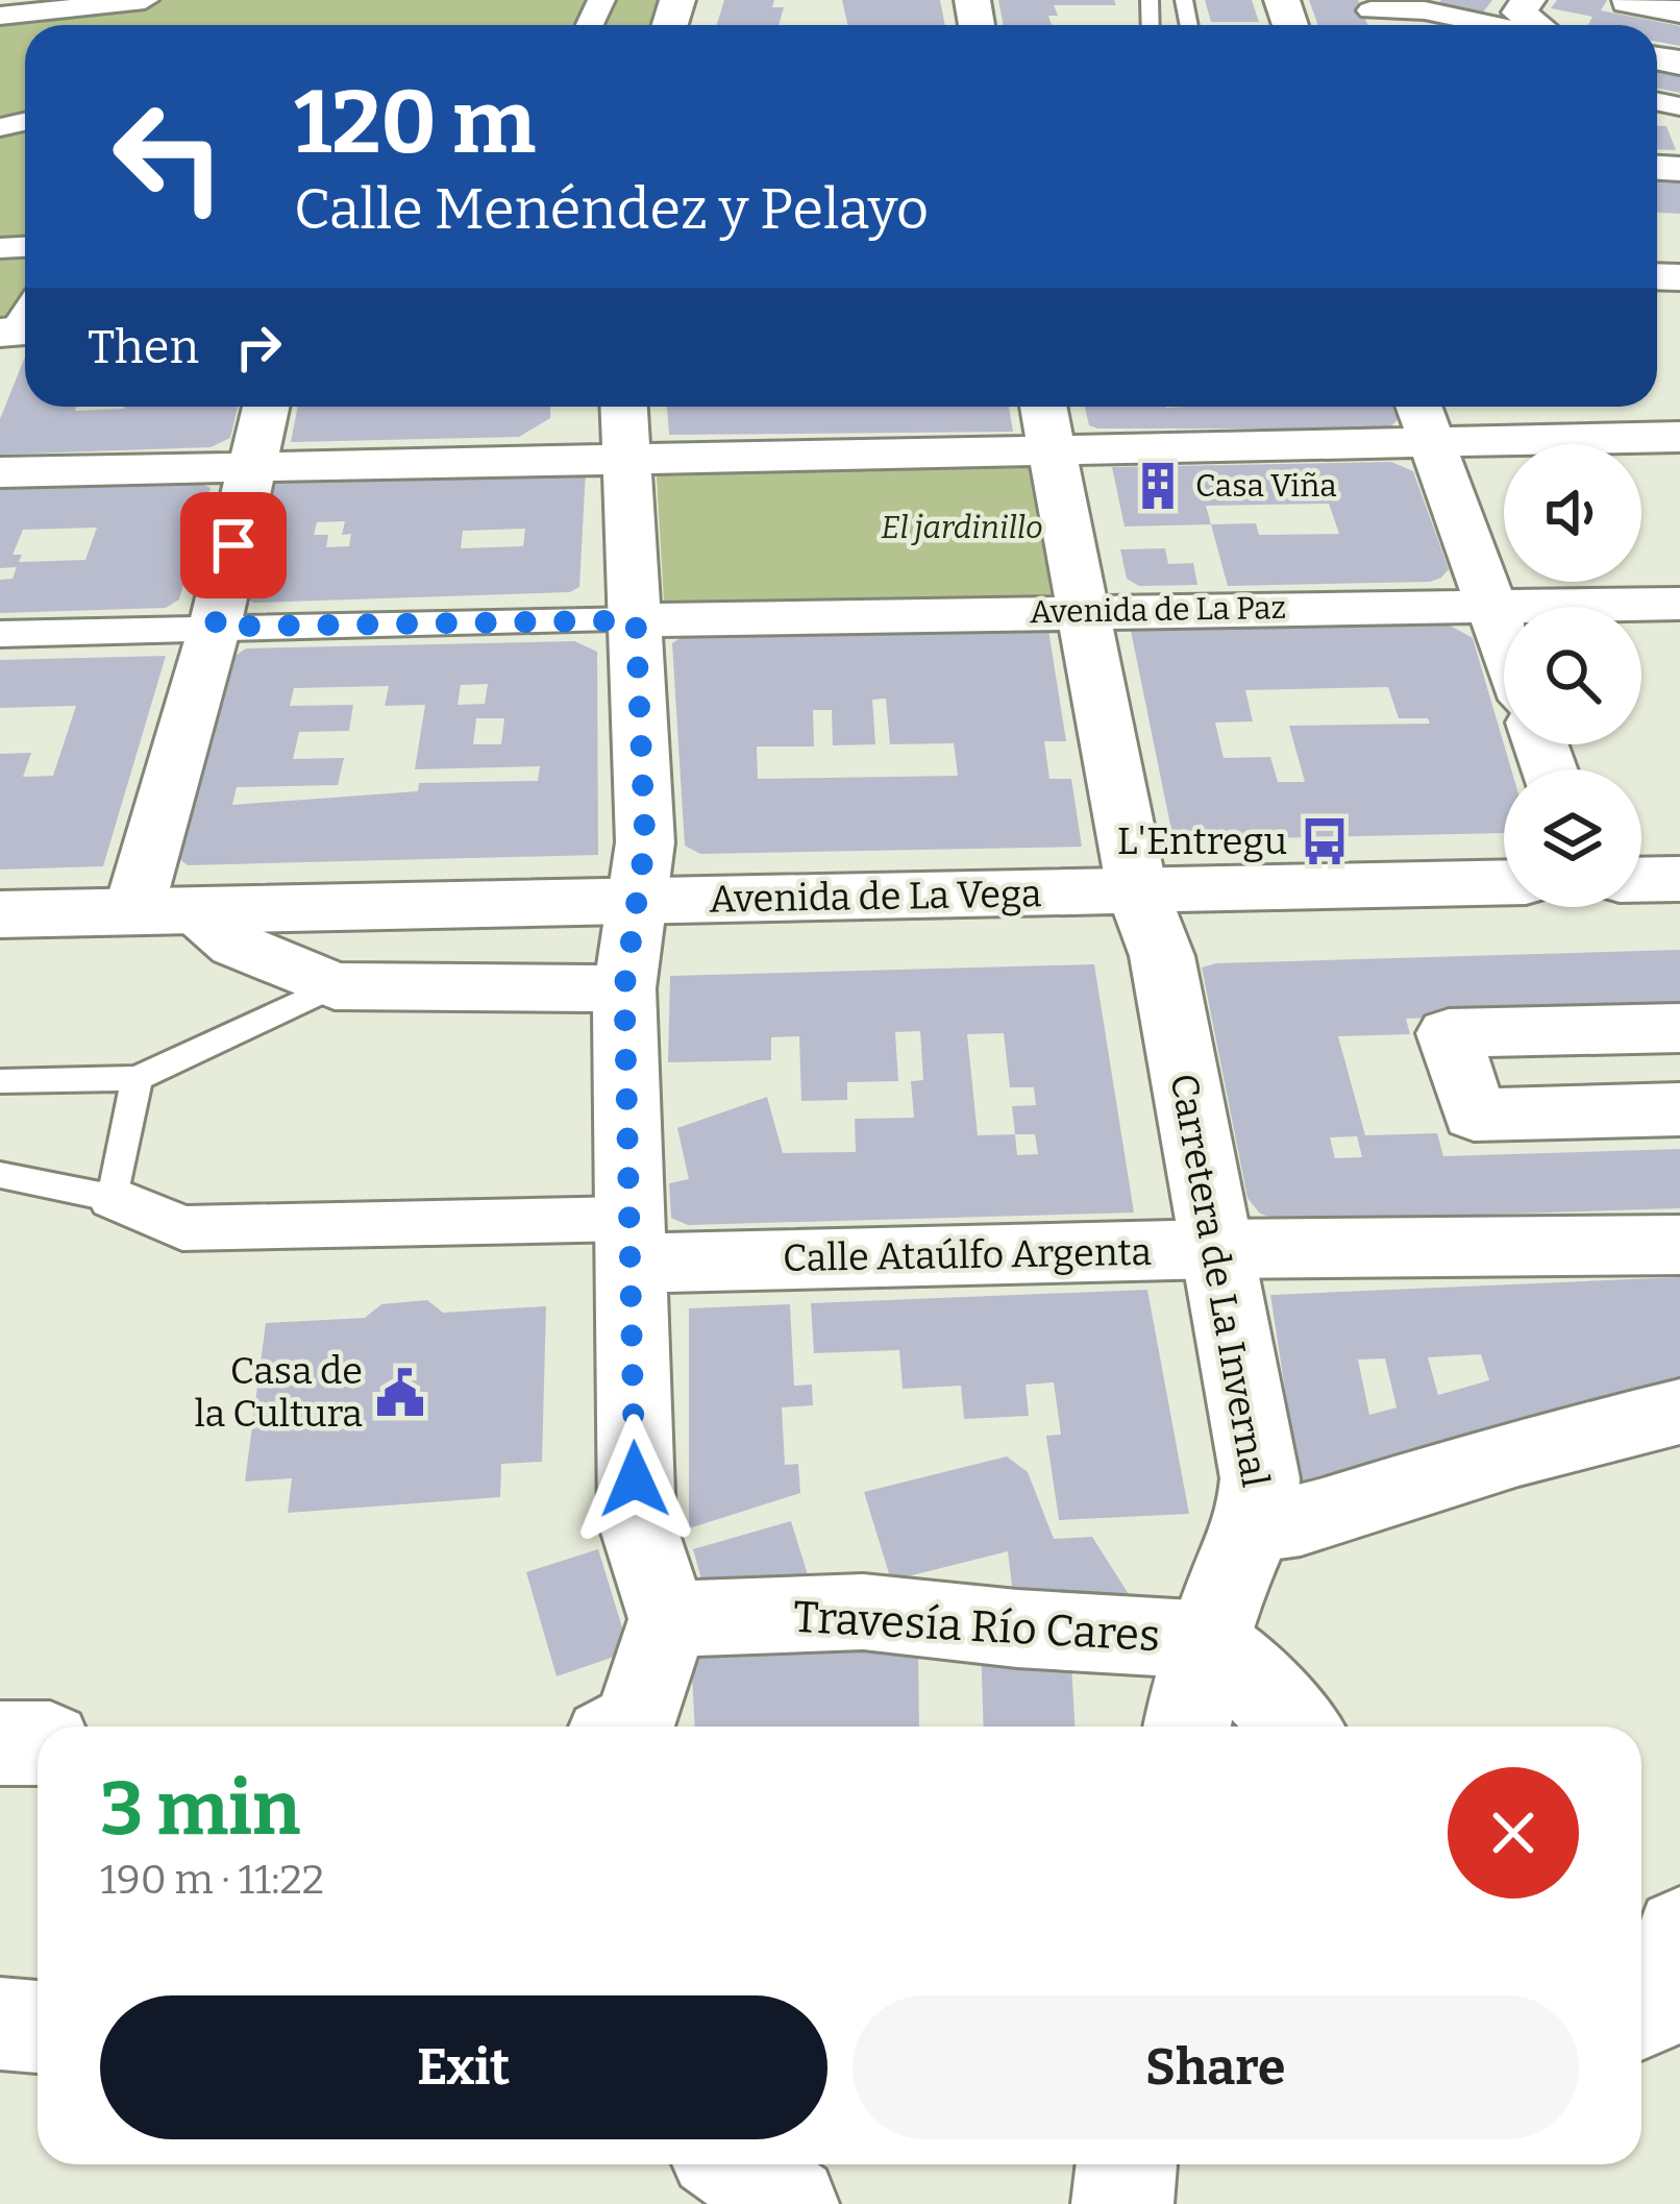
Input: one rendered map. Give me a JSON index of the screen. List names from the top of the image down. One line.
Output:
{"streets":{"street":["Avenida de La Paz","Avenida de La Vega","Calle Ataúlfo Argenta","Carretera de La Invernal","Travesía Río Cares"]},"crossings":[["Avenida de La Vega","Carretera de La Invernal"],["Calle Ataúlfo Argenta","Carretera de La Invernal"],["Carretera de La Invernal","Travesía Río Cares"]],"parks":["El jardinillo"],"places":{"building":["Casa Viña"],"bus stop":["L'Entregu"],"public building":["Casa de la Cultura"]},"page":{"turn":["120 m","Calle Menéndez y Pelayo"],"then":"Then","heading":["3 min","190 m · 11:22"],"buttons":["Exit","Share"]}}
